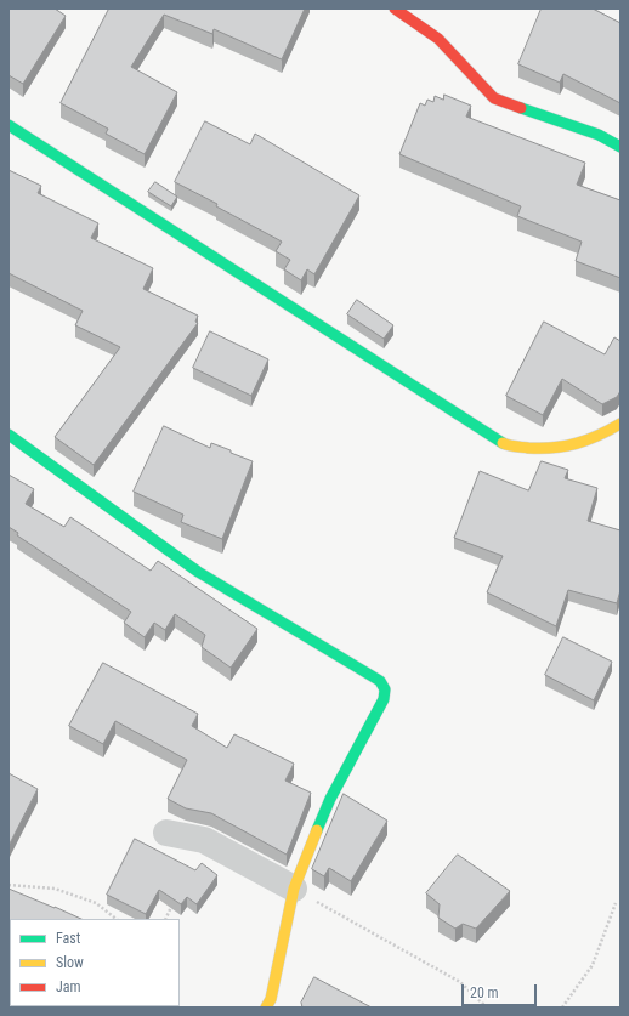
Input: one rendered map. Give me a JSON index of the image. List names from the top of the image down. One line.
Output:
{"legend":["Fast","Slow","Jam"],"scale_bar":"20 m"}
